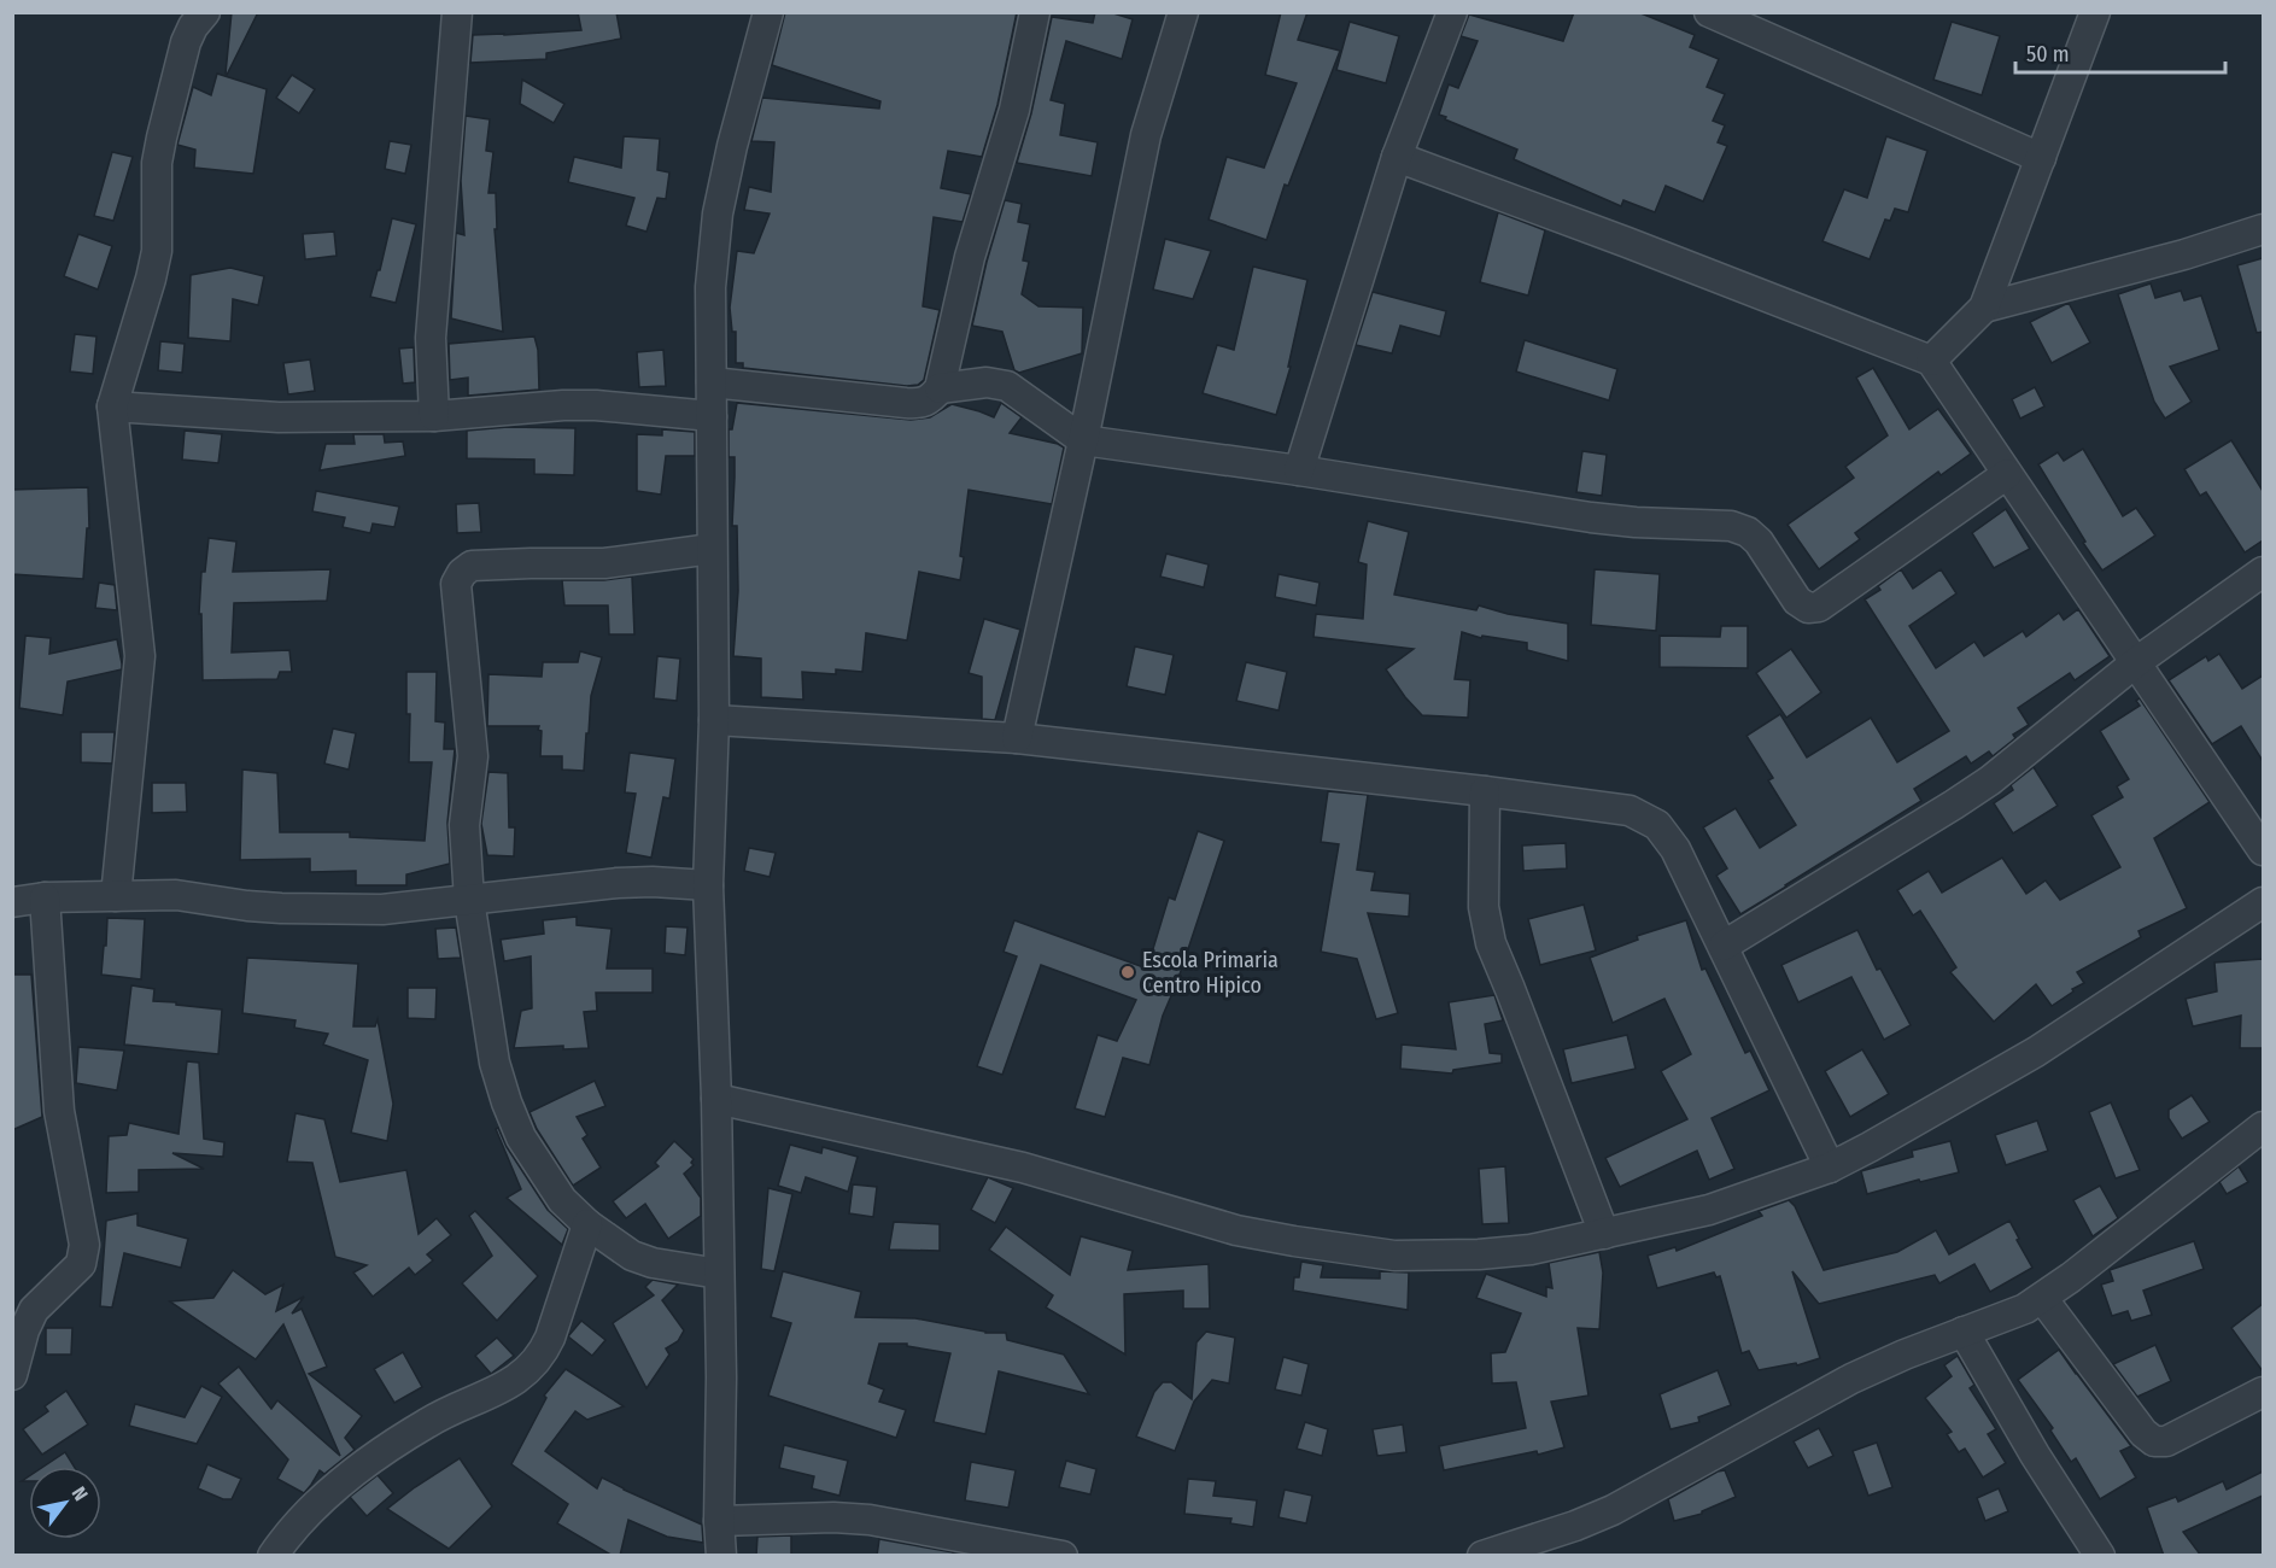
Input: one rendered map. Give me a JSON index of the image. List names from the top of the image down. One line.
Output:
{"places":["Escola Primaria Centro Hipico"],"scale_bar":"50 m","north":"top right"}
